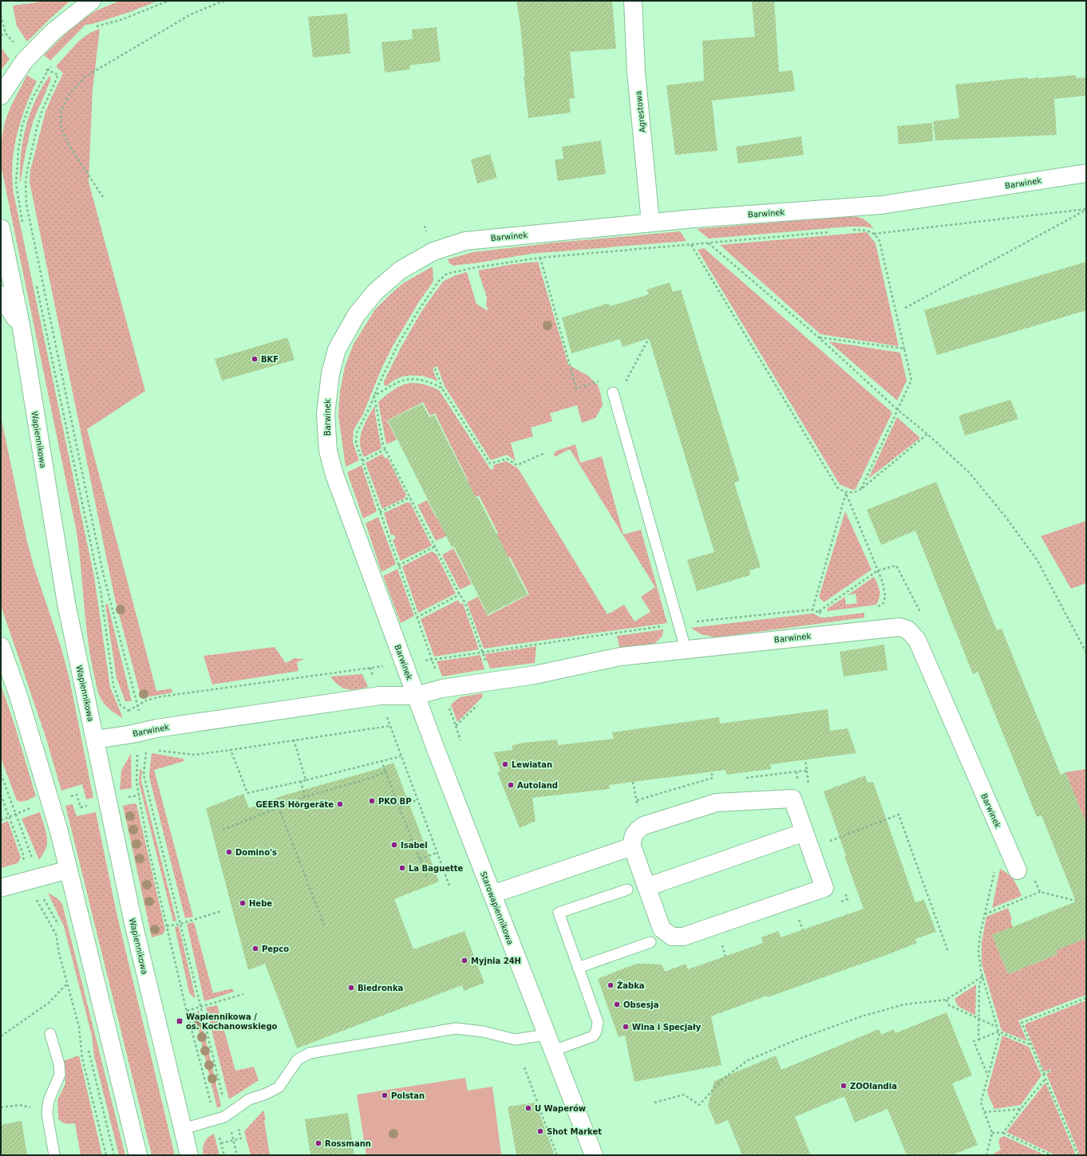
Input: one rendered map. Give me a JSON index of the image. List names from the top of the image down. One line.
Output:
{"streets":{"street":["Agrestowa","Barwinek","Wapiennikowa","Starowapiennikowa"]},"crossings":[["Agrestowa","Barwinek"],["Barwinek","Wapiennikowa"],["Barwinek","Starowapiennikowa"]],"places":{"other":["BKF","Lewiatan","Autoland","PKO BP","GEERS Hörgeräte","Isabel","Domino's","La Baguette","Hebe","Pepco","Myjnia 24H","Żabka","Biedronka","Obsesja","Wina i Specjały","ZOOlandia","Polstan","U Waperów","Shot Market","Rossmann"],"transit":["Wapiennikowa / os. Kochanowskiego"]}}
